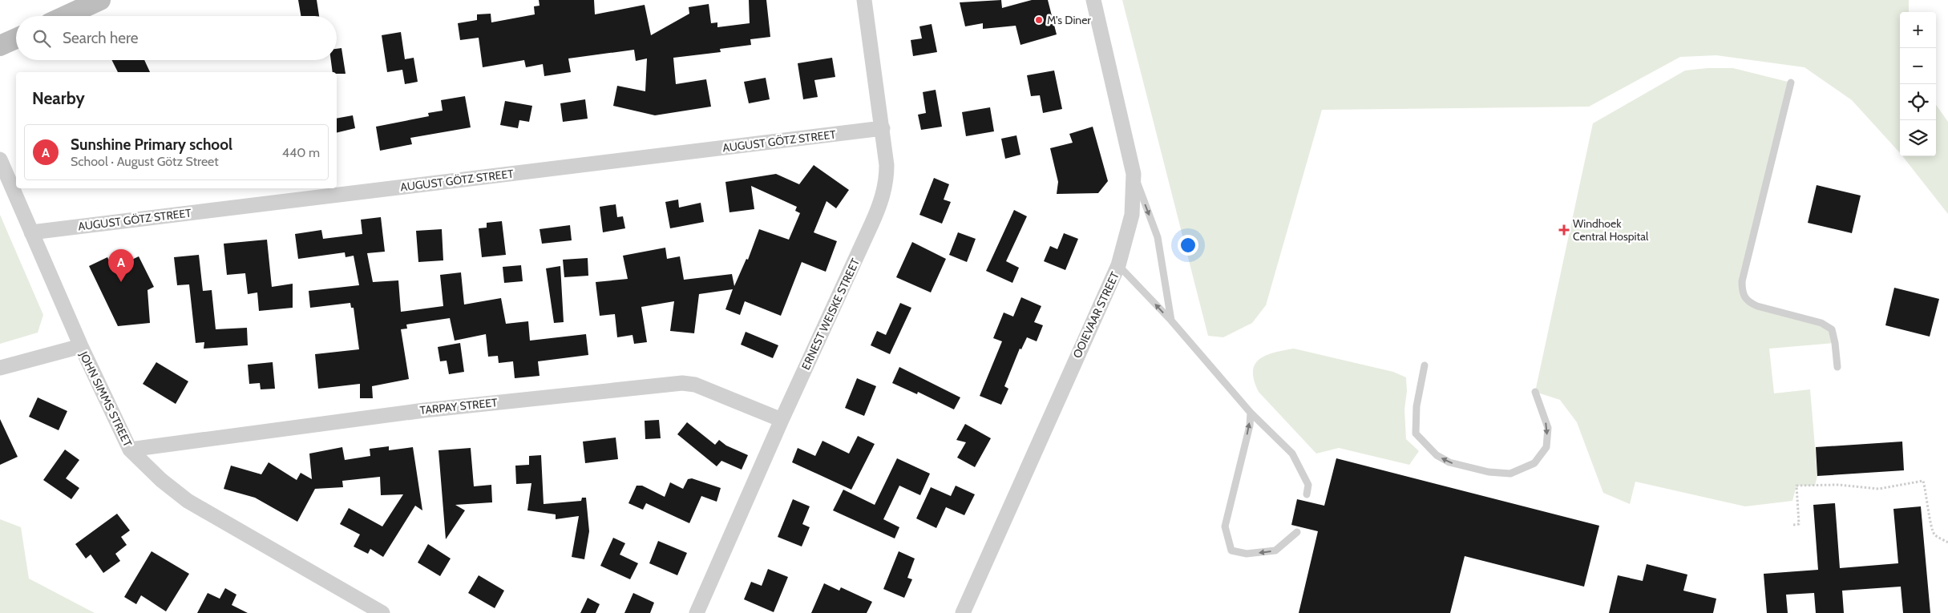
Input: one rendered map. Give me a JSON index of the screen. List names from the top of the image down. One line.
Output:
{"streets":{"street":["AUGUST GÖTZ STREET","ERNEST WEISKE STREET","OOIEVAAR STREET","JOHN SIMMS STREET","TARPAY STREET"]},"crossings":[["AUGUST GÖTZ STREET","ERNEST WEISKE STREET"],["AUGUST GÖTZ STREET","JOHN SIMMS STREET"],["ERNEST WEISKE STREET","TARPAY STREET"],["JOHN SIMMS STREET","TARPAY STREET"]],"places":{"other":["M's Diner"],"health":["Windhoek Central Hospital"]},"page":{"map_buttons":["+","−"],"search":"Search here","heading":"Nearby","list":[{"mark":"A","name":"Sunshine Primary school","note":"School · August Götz Street","value":"440 m"}],"pins":"A"}}
